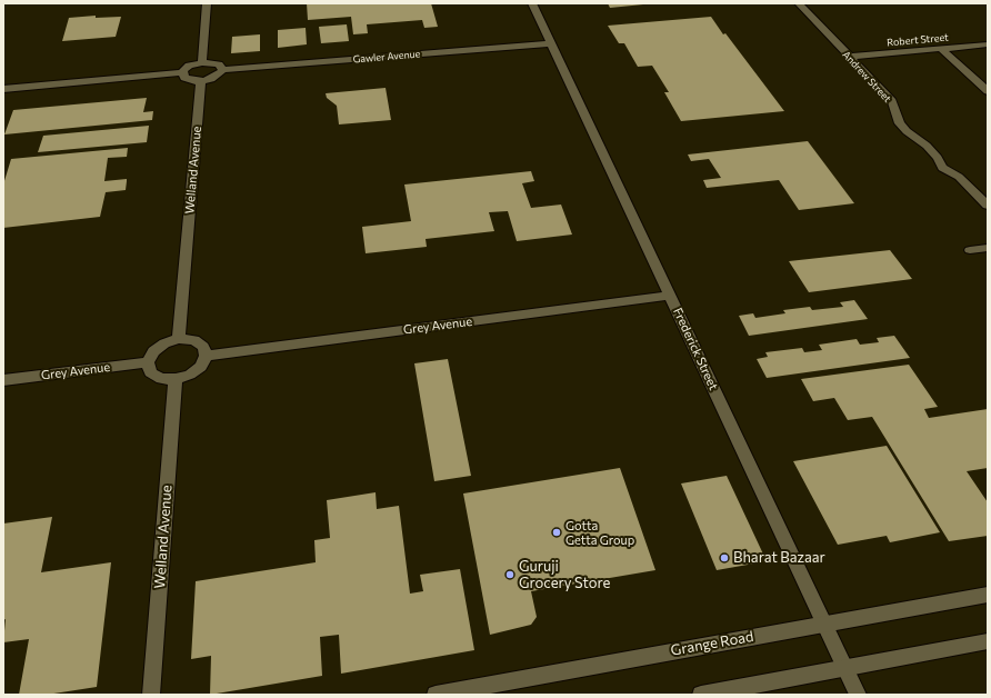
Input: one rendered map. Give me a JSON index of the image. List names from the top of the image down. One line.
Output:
{"streets":{"street":["Robert Street","Gawler Avenue","Andrew Street","Welland Avenue","Grey Avenue","Frederick Street","Grange Road"]},"crossings":[["Robert Street","Andrew Street"],["Gawler Avenue","Frederick Street"],["Welland Avenue","Grey Avenue"],["Grey Avenue","Frederick Street"],["Frederick Street","Grange Road"]],"places":["Gotta Getta Group","Bharat Bazaar","Guruji Grocery Store"]}
